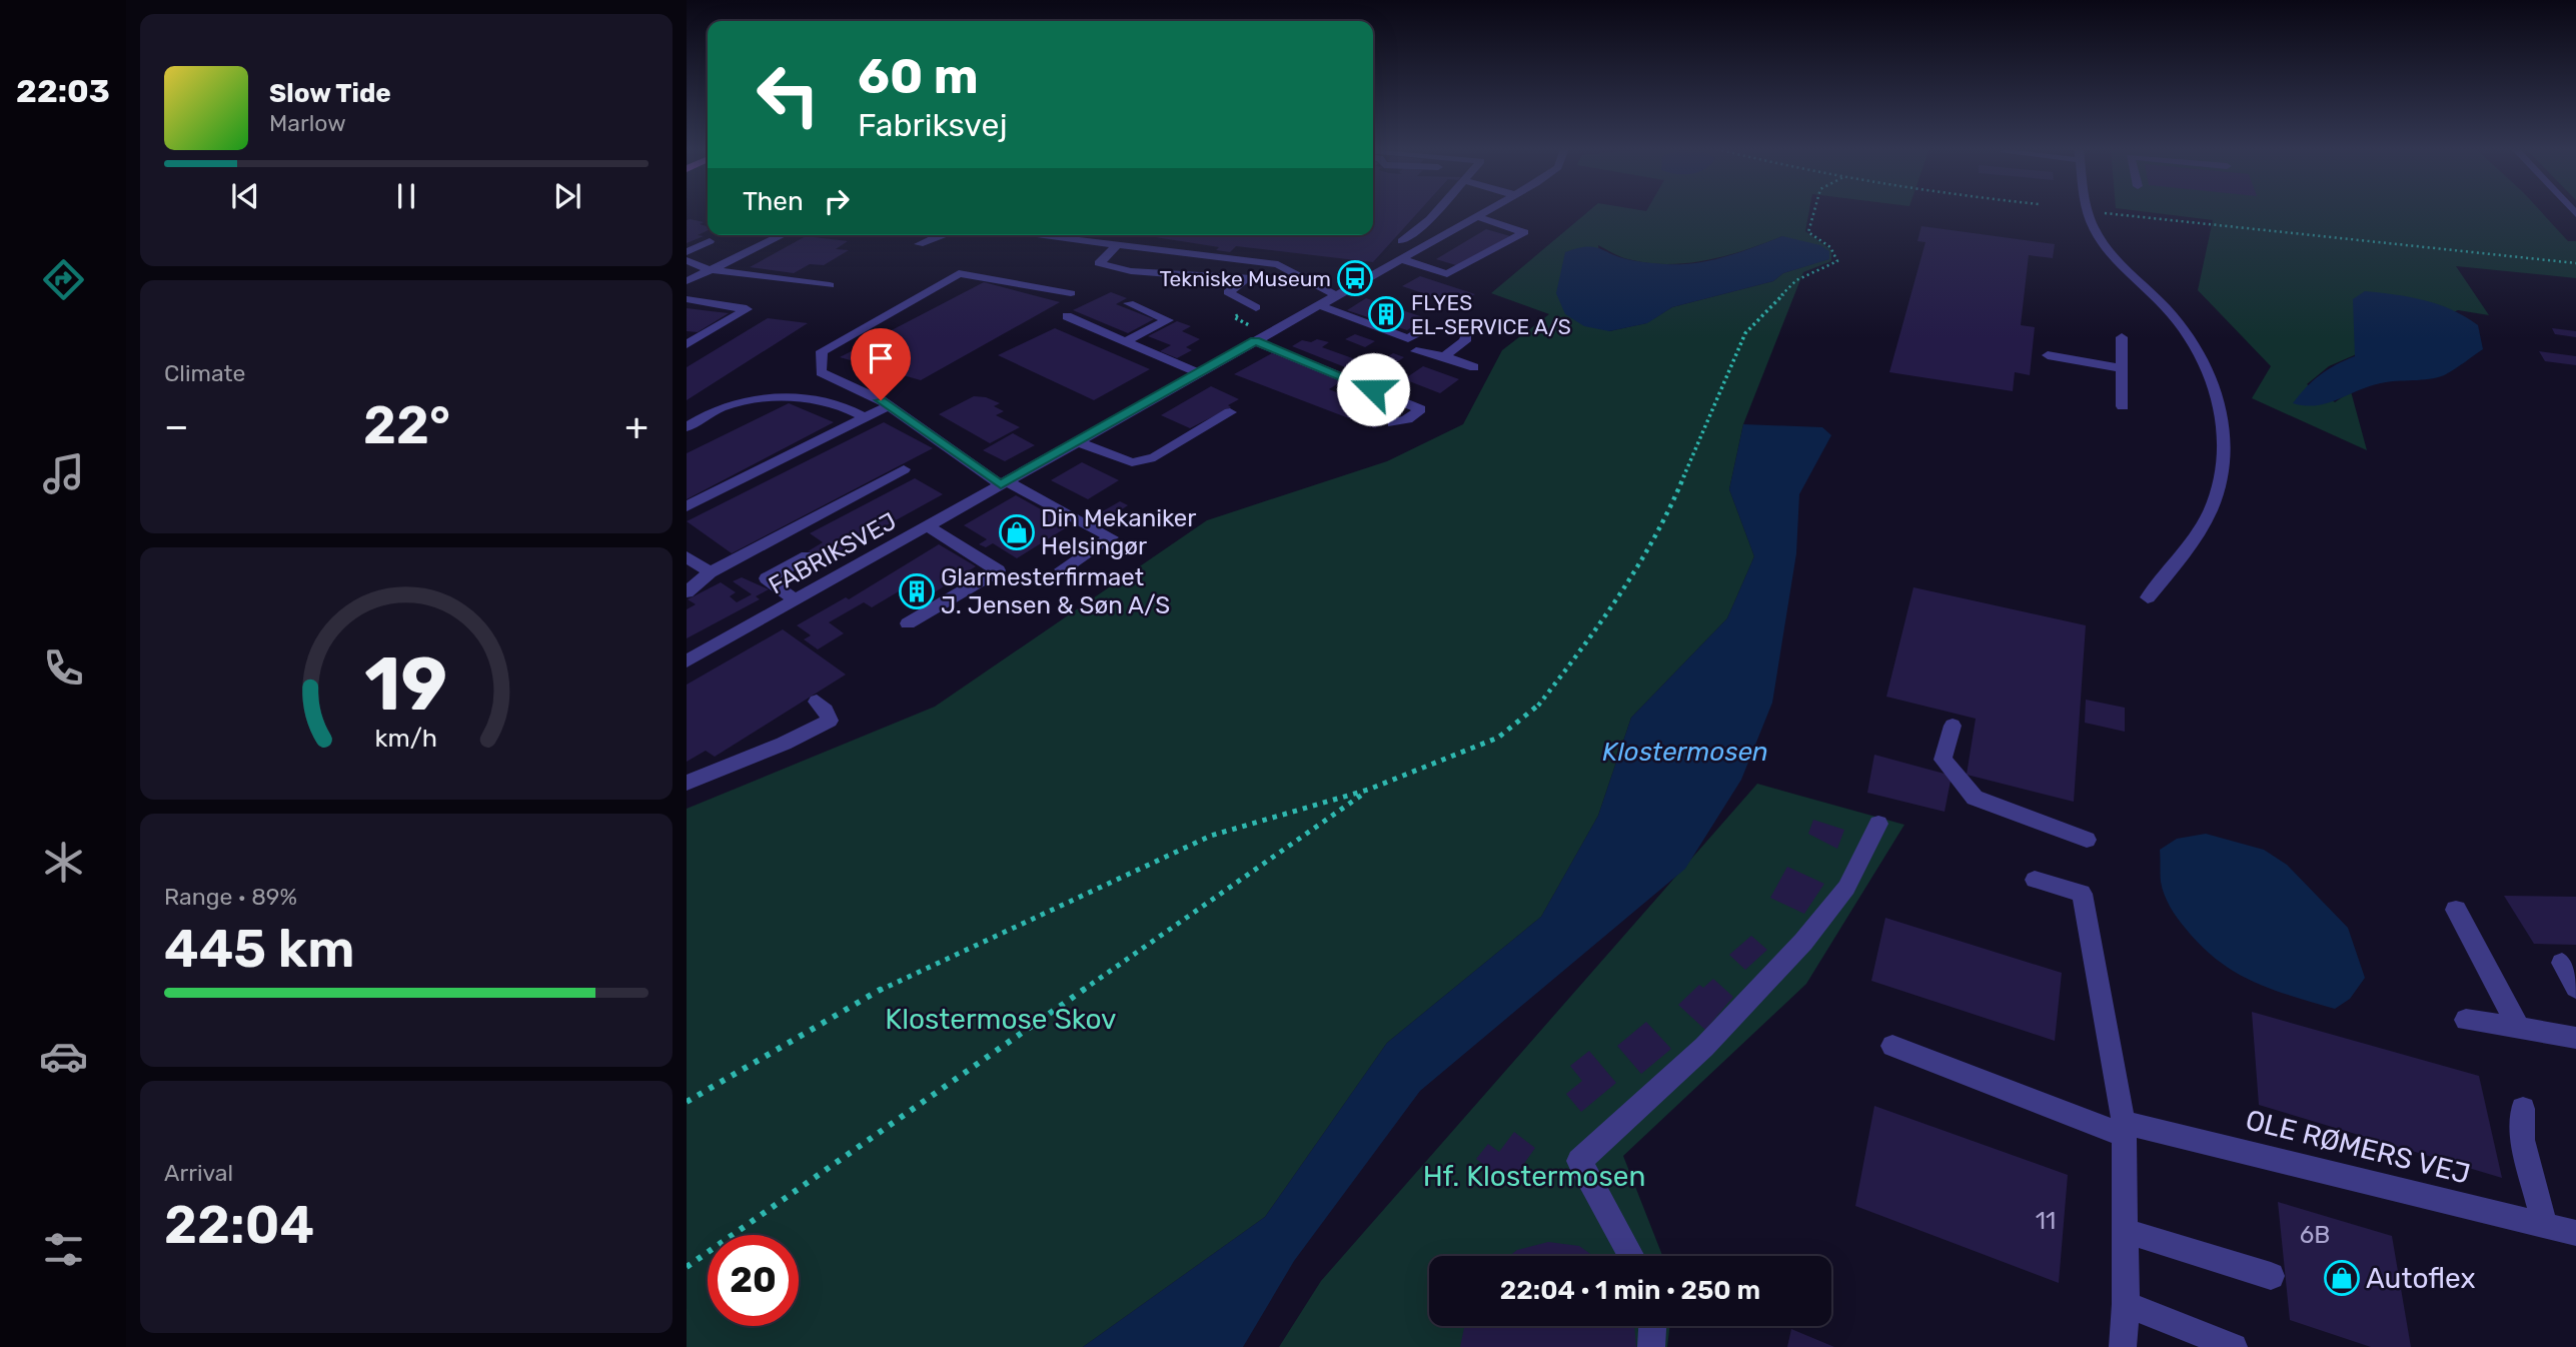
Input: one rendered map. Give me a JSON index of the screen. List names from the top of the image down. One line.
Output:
{"streets":{"street":["FABRIKSVEJ","OLE RØMERS VEJ"]},"water":["Klostermosen"],"parks":["Klostermose Skov","Hf. Klostermosen"],"places":{"bus stop":["Tekniske Museum"],"building":["FLYES EL-SERVICE A/S","Glarmesterfirmaet J. Jensen & Søn A/S"],"shop":["Din Mekaniker Helsingør","Autoflex"]},"house_numbers":["11","6B"],"page":{"tabs":"22:03","turn":["60 m","Fabriksvej"],"song":["Slow Tide","Marlow"],"then":"Then","tile":["Climate",["Range · 89%","445 km"],["Arrival","22:04"]],"heat":["−","22°","+"],"limit":"20","trip":"22:04 · 1 min · 250 m","gauge":["19","km/h"]}}
